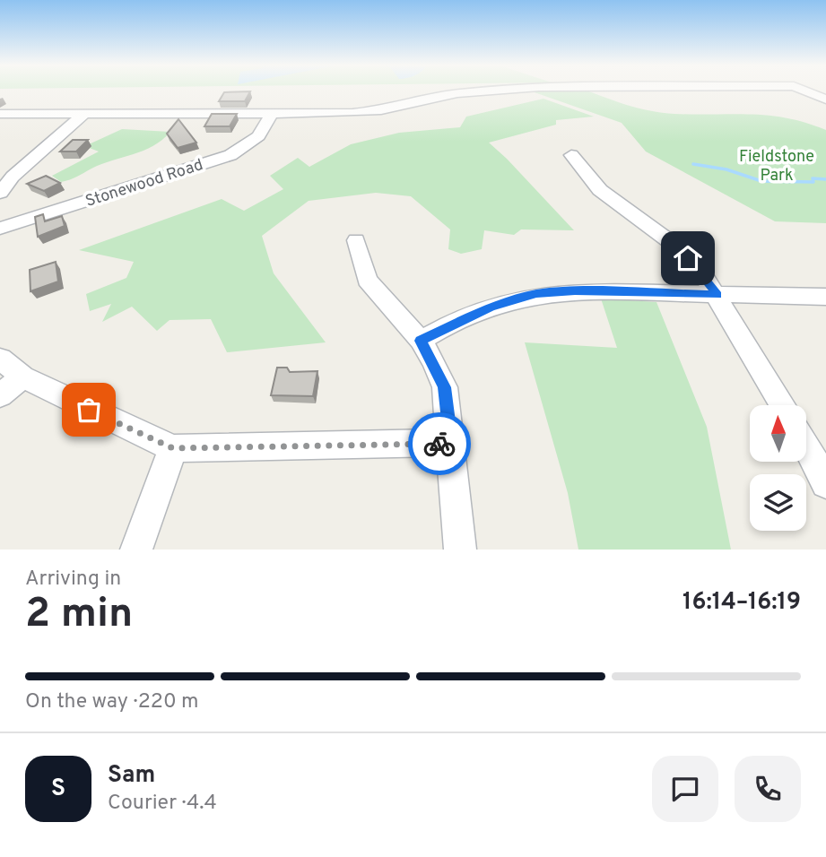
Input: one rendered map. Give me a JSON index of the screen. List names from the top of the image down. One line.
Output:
{"streets":{"street":["Stonewood Road"]},"parks":["Fieldstone Park"],"north":"top","page":{"heading":["2 min","Arriving in","16:14–16:19"],"panel":["Sam","Courier · 4.4"],"bar":"On the way · 220 m","round":"S"}}
